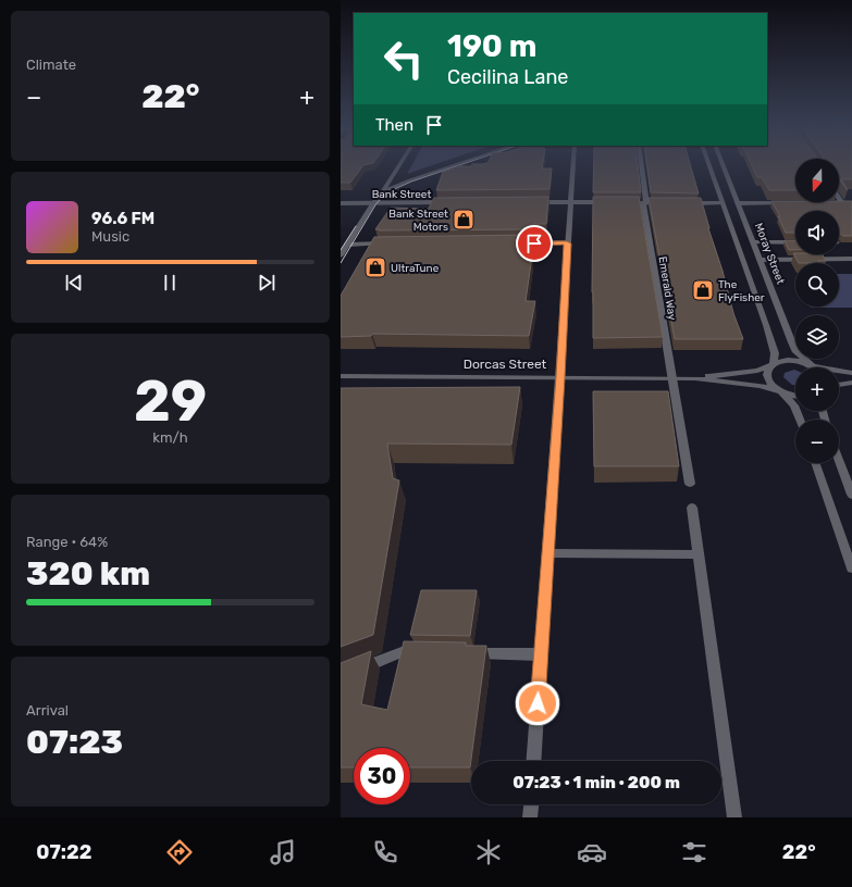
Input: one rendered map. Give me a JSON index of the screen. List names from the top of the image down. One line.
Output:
{"streets":{"street":["Bank Street","Moray Street","Emerald Way","Dorcas Street"]},"crossings":[["Moray Street","Dorcas Street"],["Emerald Way","Dorcas Street"]],"places":{"shop":["Bank Street Motors","UltraTune","The FlyFisher"]},"north":"bottom","page":{"tile":["Climate",["29","km/h"],["Range · 64%","320 km"],["Arrival","07:23"]],"turn":["190 m","Cecilina Lane"],"heat":["−","22°","+"],"then":"Then","map_buttons":["+","−"],"song":["96.6 FM","Music"],"limit":"30","trip":"07:23 · 1 min · 200 m","tabs":["07:22","22°"]}}
